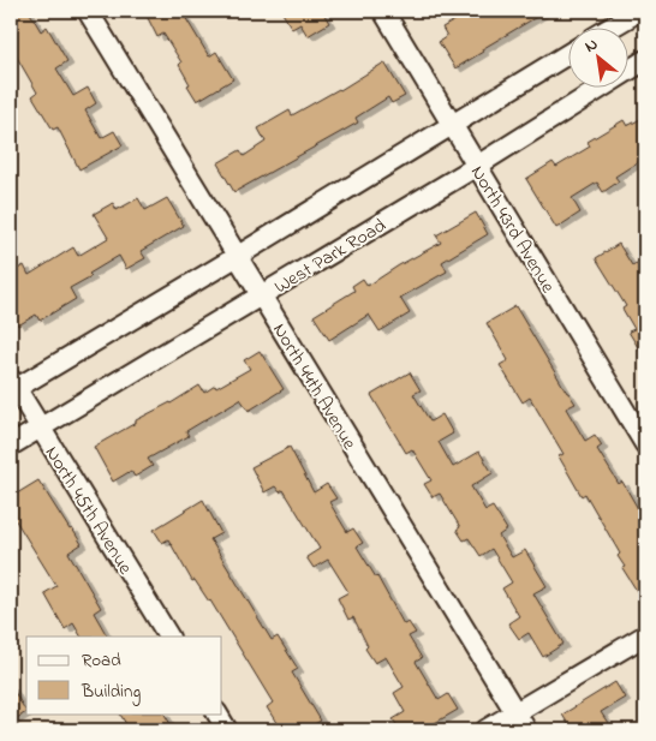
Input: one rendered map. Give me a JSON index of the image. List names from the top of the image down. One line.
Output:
{"streets":{"street":["North 43rd Avenue","West Park Road","North 44th Avenue","North 45th Avenue"]},"crossings":[["North 43rd Avenue","West Park Road"],["West Park Road","North 44th Avenue"],["West Park Road","North 45th Avenue"]],"legend":["Road","Building"],"north":"top left"}
